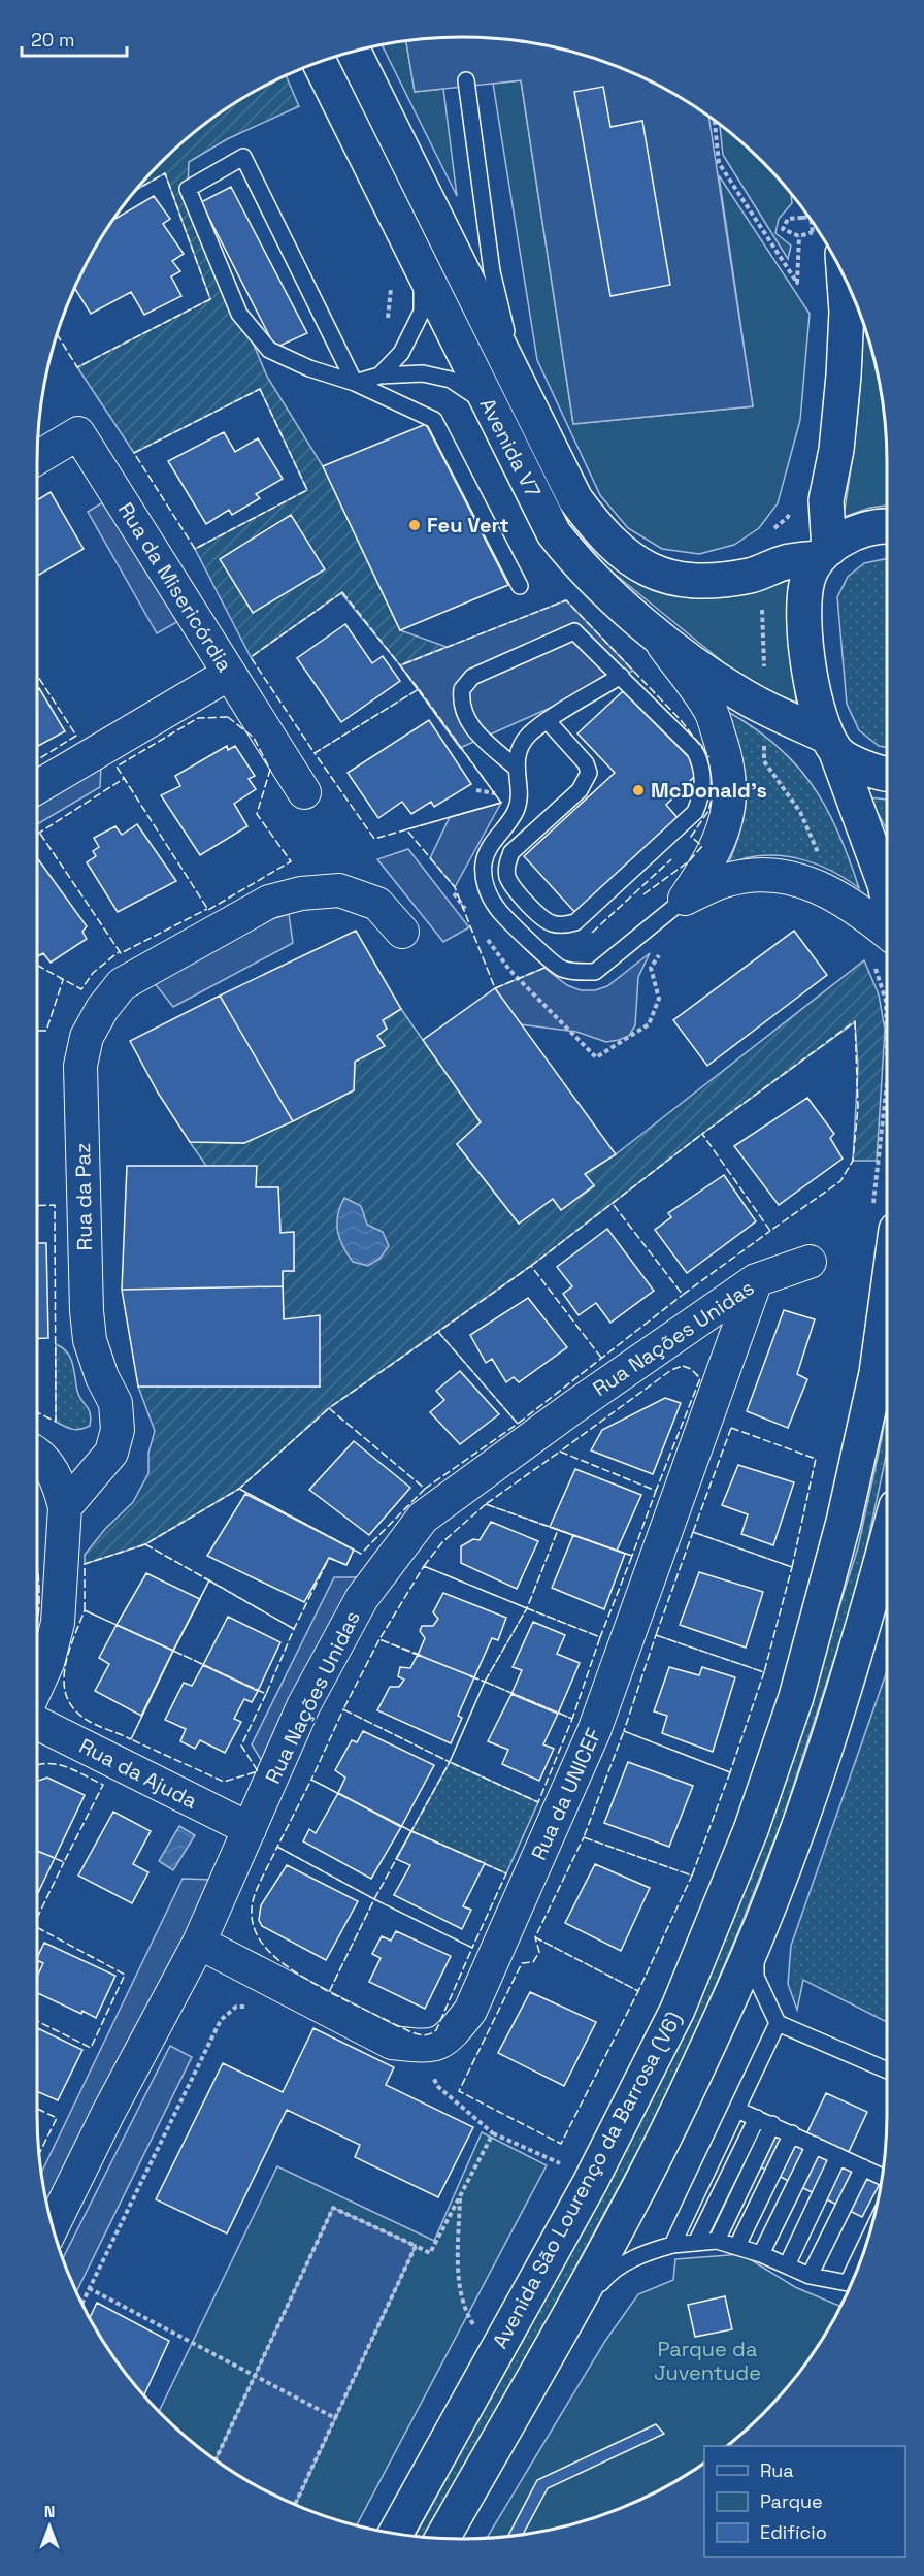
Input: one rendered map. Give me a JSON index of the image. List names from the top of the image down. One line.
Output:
{"streets":{"main road":["Avenida V7","Avenida São Lourenço da Barrosa (V6)"],"street":["Rua da Misericórdia","Rua da Paz","Rua Nações Unidas","Rua da Ajuda","Rua da UNICEF"]},"crossings":[["Rua Nações Unidas","Rua da Ajuda"],["Rua Nações Unidas","Rua da UNICEF"]],"parks":["Parque da Juventude"],"places":["Feu Vert","McDonald's"],"legend":["Rua","Parque","Edifício"],"scale_bar":"20 m","north":"top"}
